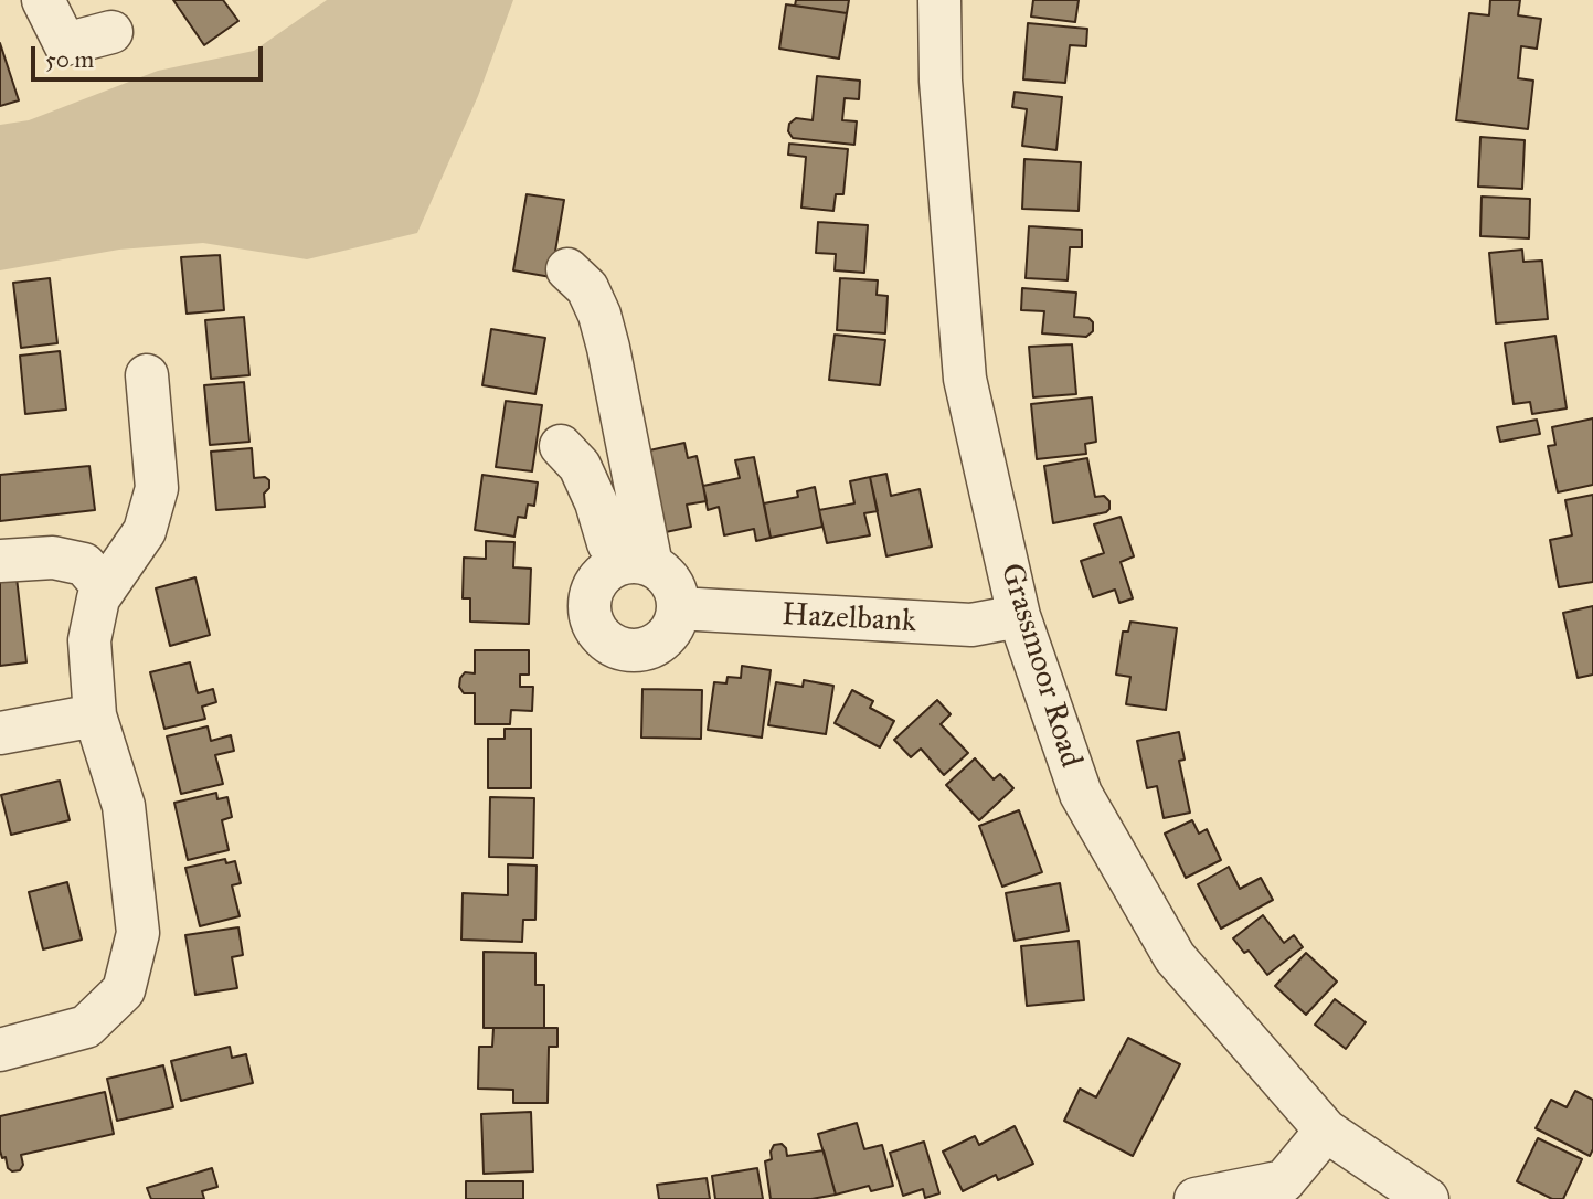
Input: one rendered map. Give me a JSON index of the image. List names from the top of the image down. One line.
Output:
{"streets":{"street":["Hazelbank","Grassmoor Road"]},"crossings":[["Hazelbank","Grassmoor Road"]],"scale_bar":"50 m"}
